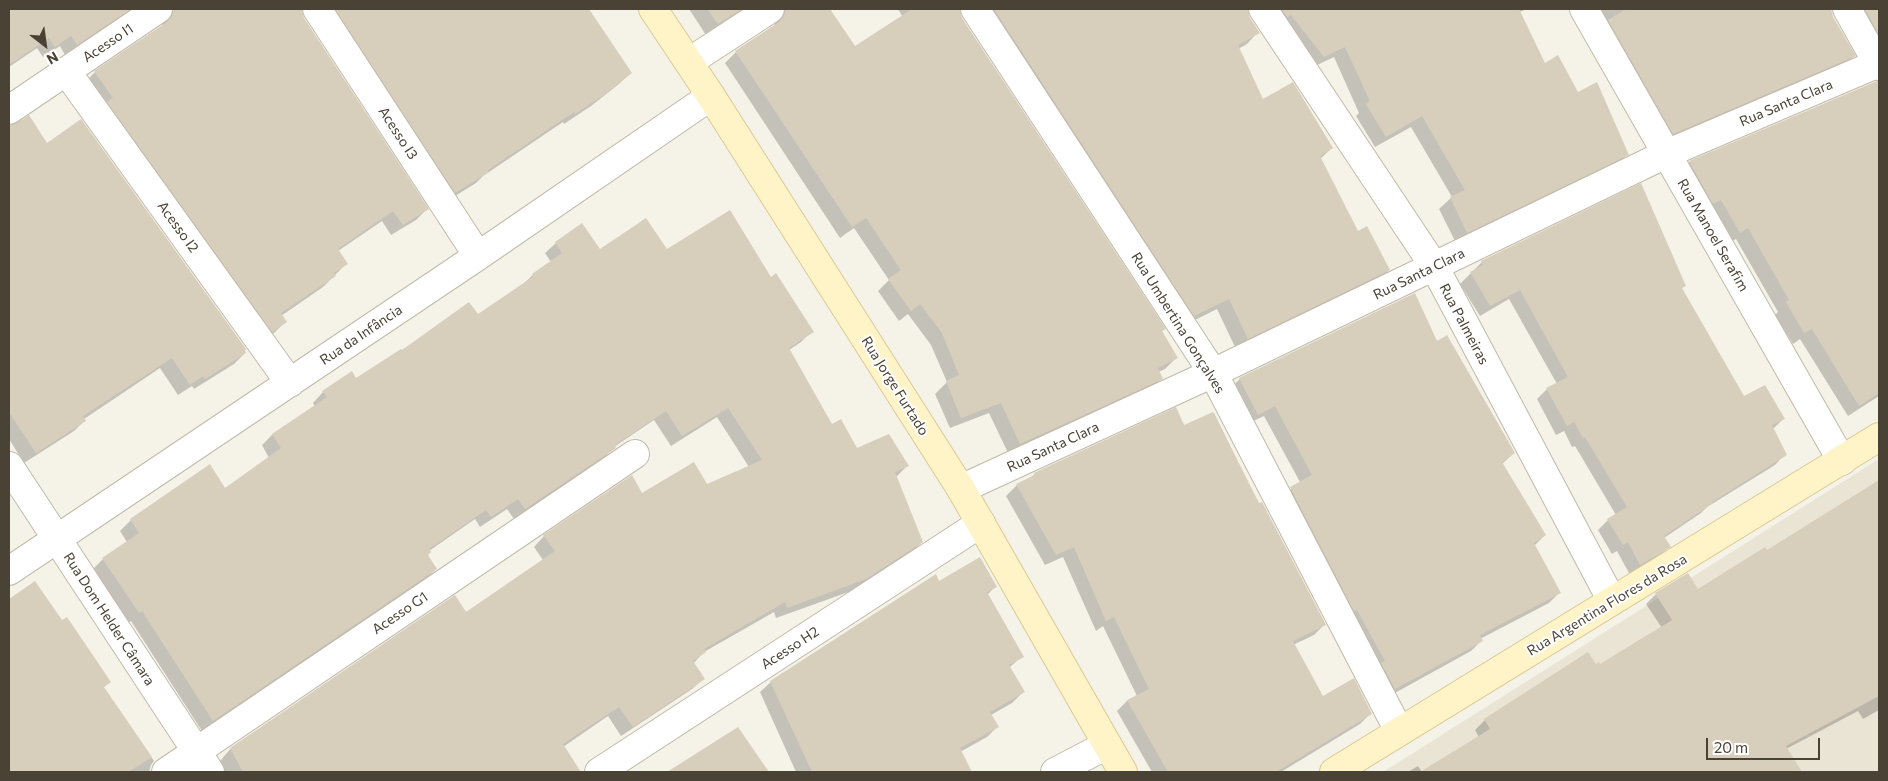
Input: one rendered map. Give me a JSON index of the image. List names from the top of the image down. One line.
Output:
{"streets":{"street":["Acesso I1","Rua Santa Clara","Acesso I3","Acesso I2","Rua Manoel Serafim","Rua Umbertina Gonçalves","Rua Palmeiras","Rua da Infância","Rua Jorge Furtado","Rua Argentina Flores da Rosa","Acesso G1","Rua Dom Helder Câmara","Acesso H2"]},"crossings":[["Acesso I1","Acesso I2"],["Rua Santa Clara","Rua Manoel Serafim"],["Rua Santa Clara","Rua Umbertina Gonçalves"],["Rua Santa Clara","Rua Palmeiras"],["Rua Santa Clara","Rua Jorge Furtado"],["Acesso I3","Rua da Infância"],["Acesso I2","Rua da Infância"],["Rua Manoel Serafim","Rua Argentina Flores da Rosa"],["Rua Umbertina Gonçalves","Rua Argentina Flores da Rosa"],["Rua Palmeiras","Rua Argentina Flores da Rosa"],["Rua da Infância","Rua Jorge Furtado"],["Rua da Infância","Rua Dom Helder Câmara"],["Rua Jorge Furtado","Acesso H2"],["Acesso G1","Rua Dom Helder Câmara"]],"scale_bar":"20 m","north":"bottom right"}
